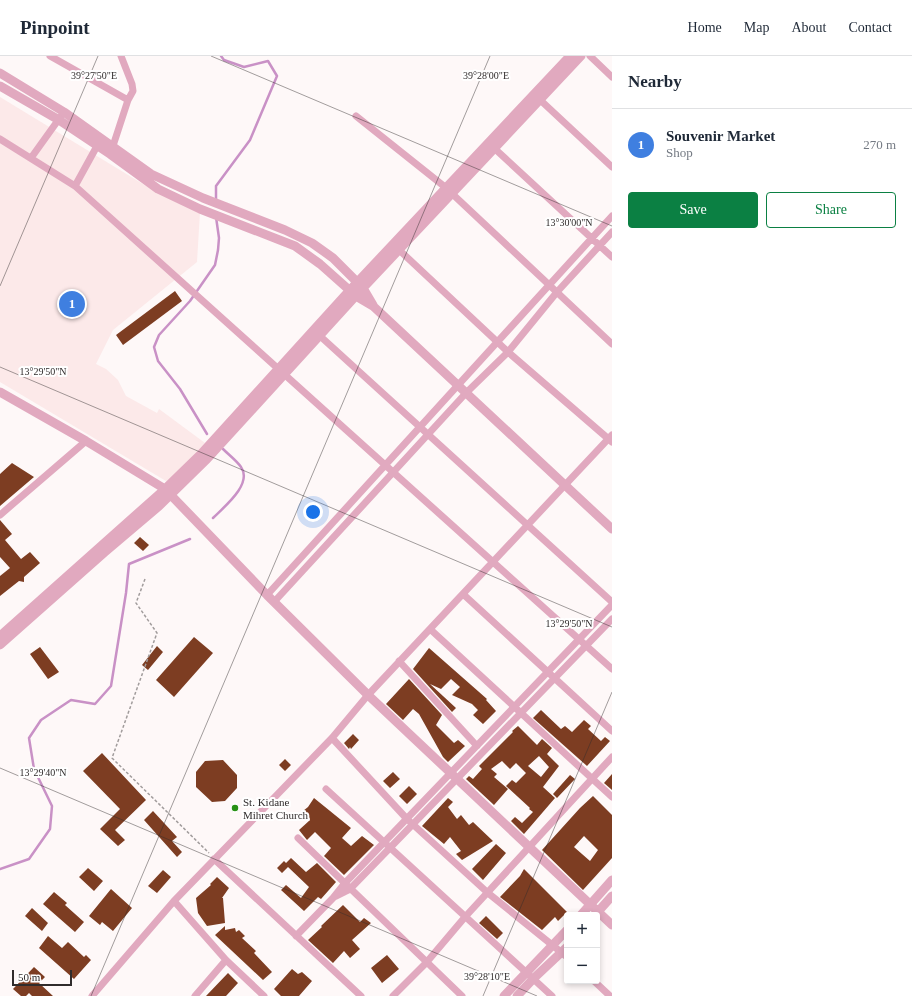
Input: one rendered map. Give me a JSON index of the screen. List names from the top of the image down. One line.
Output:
{"places":["St. Kidane Mihret Church"],"scale_bar":"50 m","page":{"header":"Pinpoint","nav":["Home","Map","About","Contact"],"heading":"Nearby","list":[{"mark":"1","name":"Souvenir Market","note":"Shop","value":"270 m"}],"buttons":["Save","Share"],"pins":"1","map_buttons":["+","−"],"scale":"50 m"},"coordinates":["39°27'50\"E","39°28'00\"E","13°30'00\"N","13°29'50\"N","13°29'40\"N","39°28'10\"E"]}
